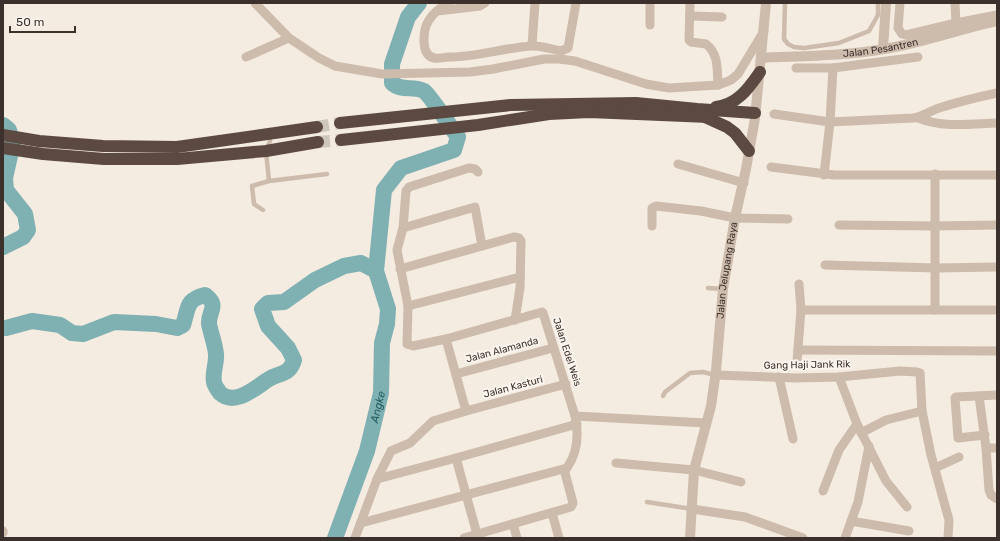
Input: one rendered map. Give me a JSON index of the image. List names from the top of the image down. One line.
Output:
{"streets":{"street":["Jalan Pesantren","Jalan Jelupang Raya","Jalan Alamanda","Jalan Edel Weis","Gang Haji Jank Rik","Jalan Kasturi"]},"crossings":[["Jalan Pesantren","Jalan Jelupang Raya"],["Jalan Jelupang Raya","Gang Haji Jank Rik"],["Jalan Alamanda","Jalan Edel Weis"],["Jalan Edel Weis","Jalan Kasturi"]],"water":["Angke"],"scale_bar":"50 m"}
